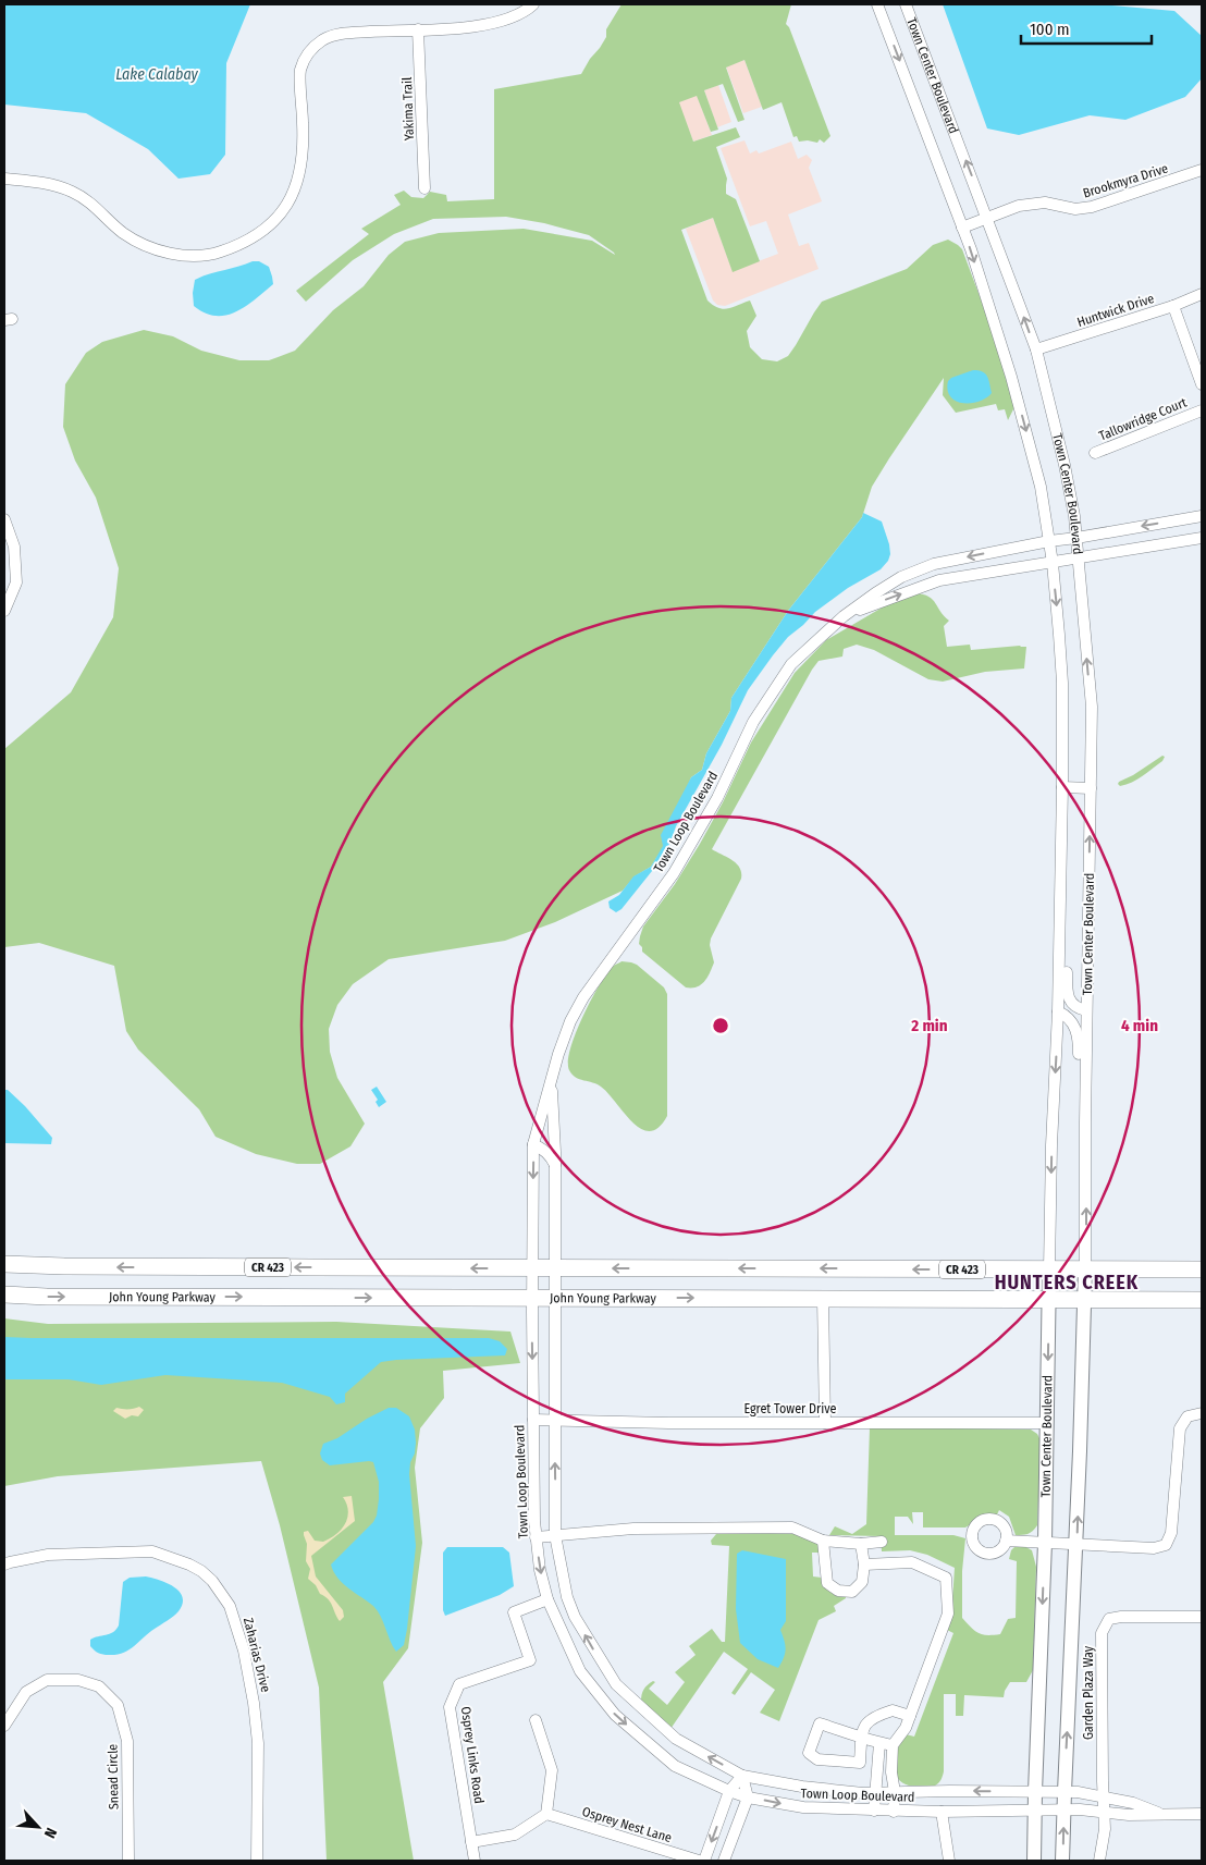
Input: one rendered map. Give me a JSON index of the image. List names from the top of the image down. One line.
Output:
{"streets":{"highway":["CR 423","John Young Parkway"],"main road":["Town Center Boulevard"],"street":["Yakima Trail","Brookmyra Drive","Huntwick Drive","Tallowridge Court","Town Loop Boulevard","Egret Tower Drive","Zaharias Drive","Garden Plaza Way","Osprey Links Road","Snead Circle","Osprey Nest Lane"]},"crossings":[["Town Center Boulevard","Brookmyra Drive"],["Town Center Boulevard","Huntwick Drive"],["Town Center Boulevard","Town Loop Boulevard"],["Town Center Boulevard","CR 423"],["Town Center Boulevard","John Young Parkway"],["Town Center Boulevard","Egret Tower Drive"],["Town Loop Boulevard","CR 423"],["Town Loop Boulevard","John Young Parkway"],["Town Loop Boulevard","Egret Tower Drive"],["Town Loop Boulevard","Garden Plaza Way"],["Town Loop Boulevard","Osprey Links Road"]],"districts":["HUNTERS CREEK"],"water":["Lake Calabay"],"scale_bar":"100 m","north":"bottom right","rings":["2 min","4 min"]}
